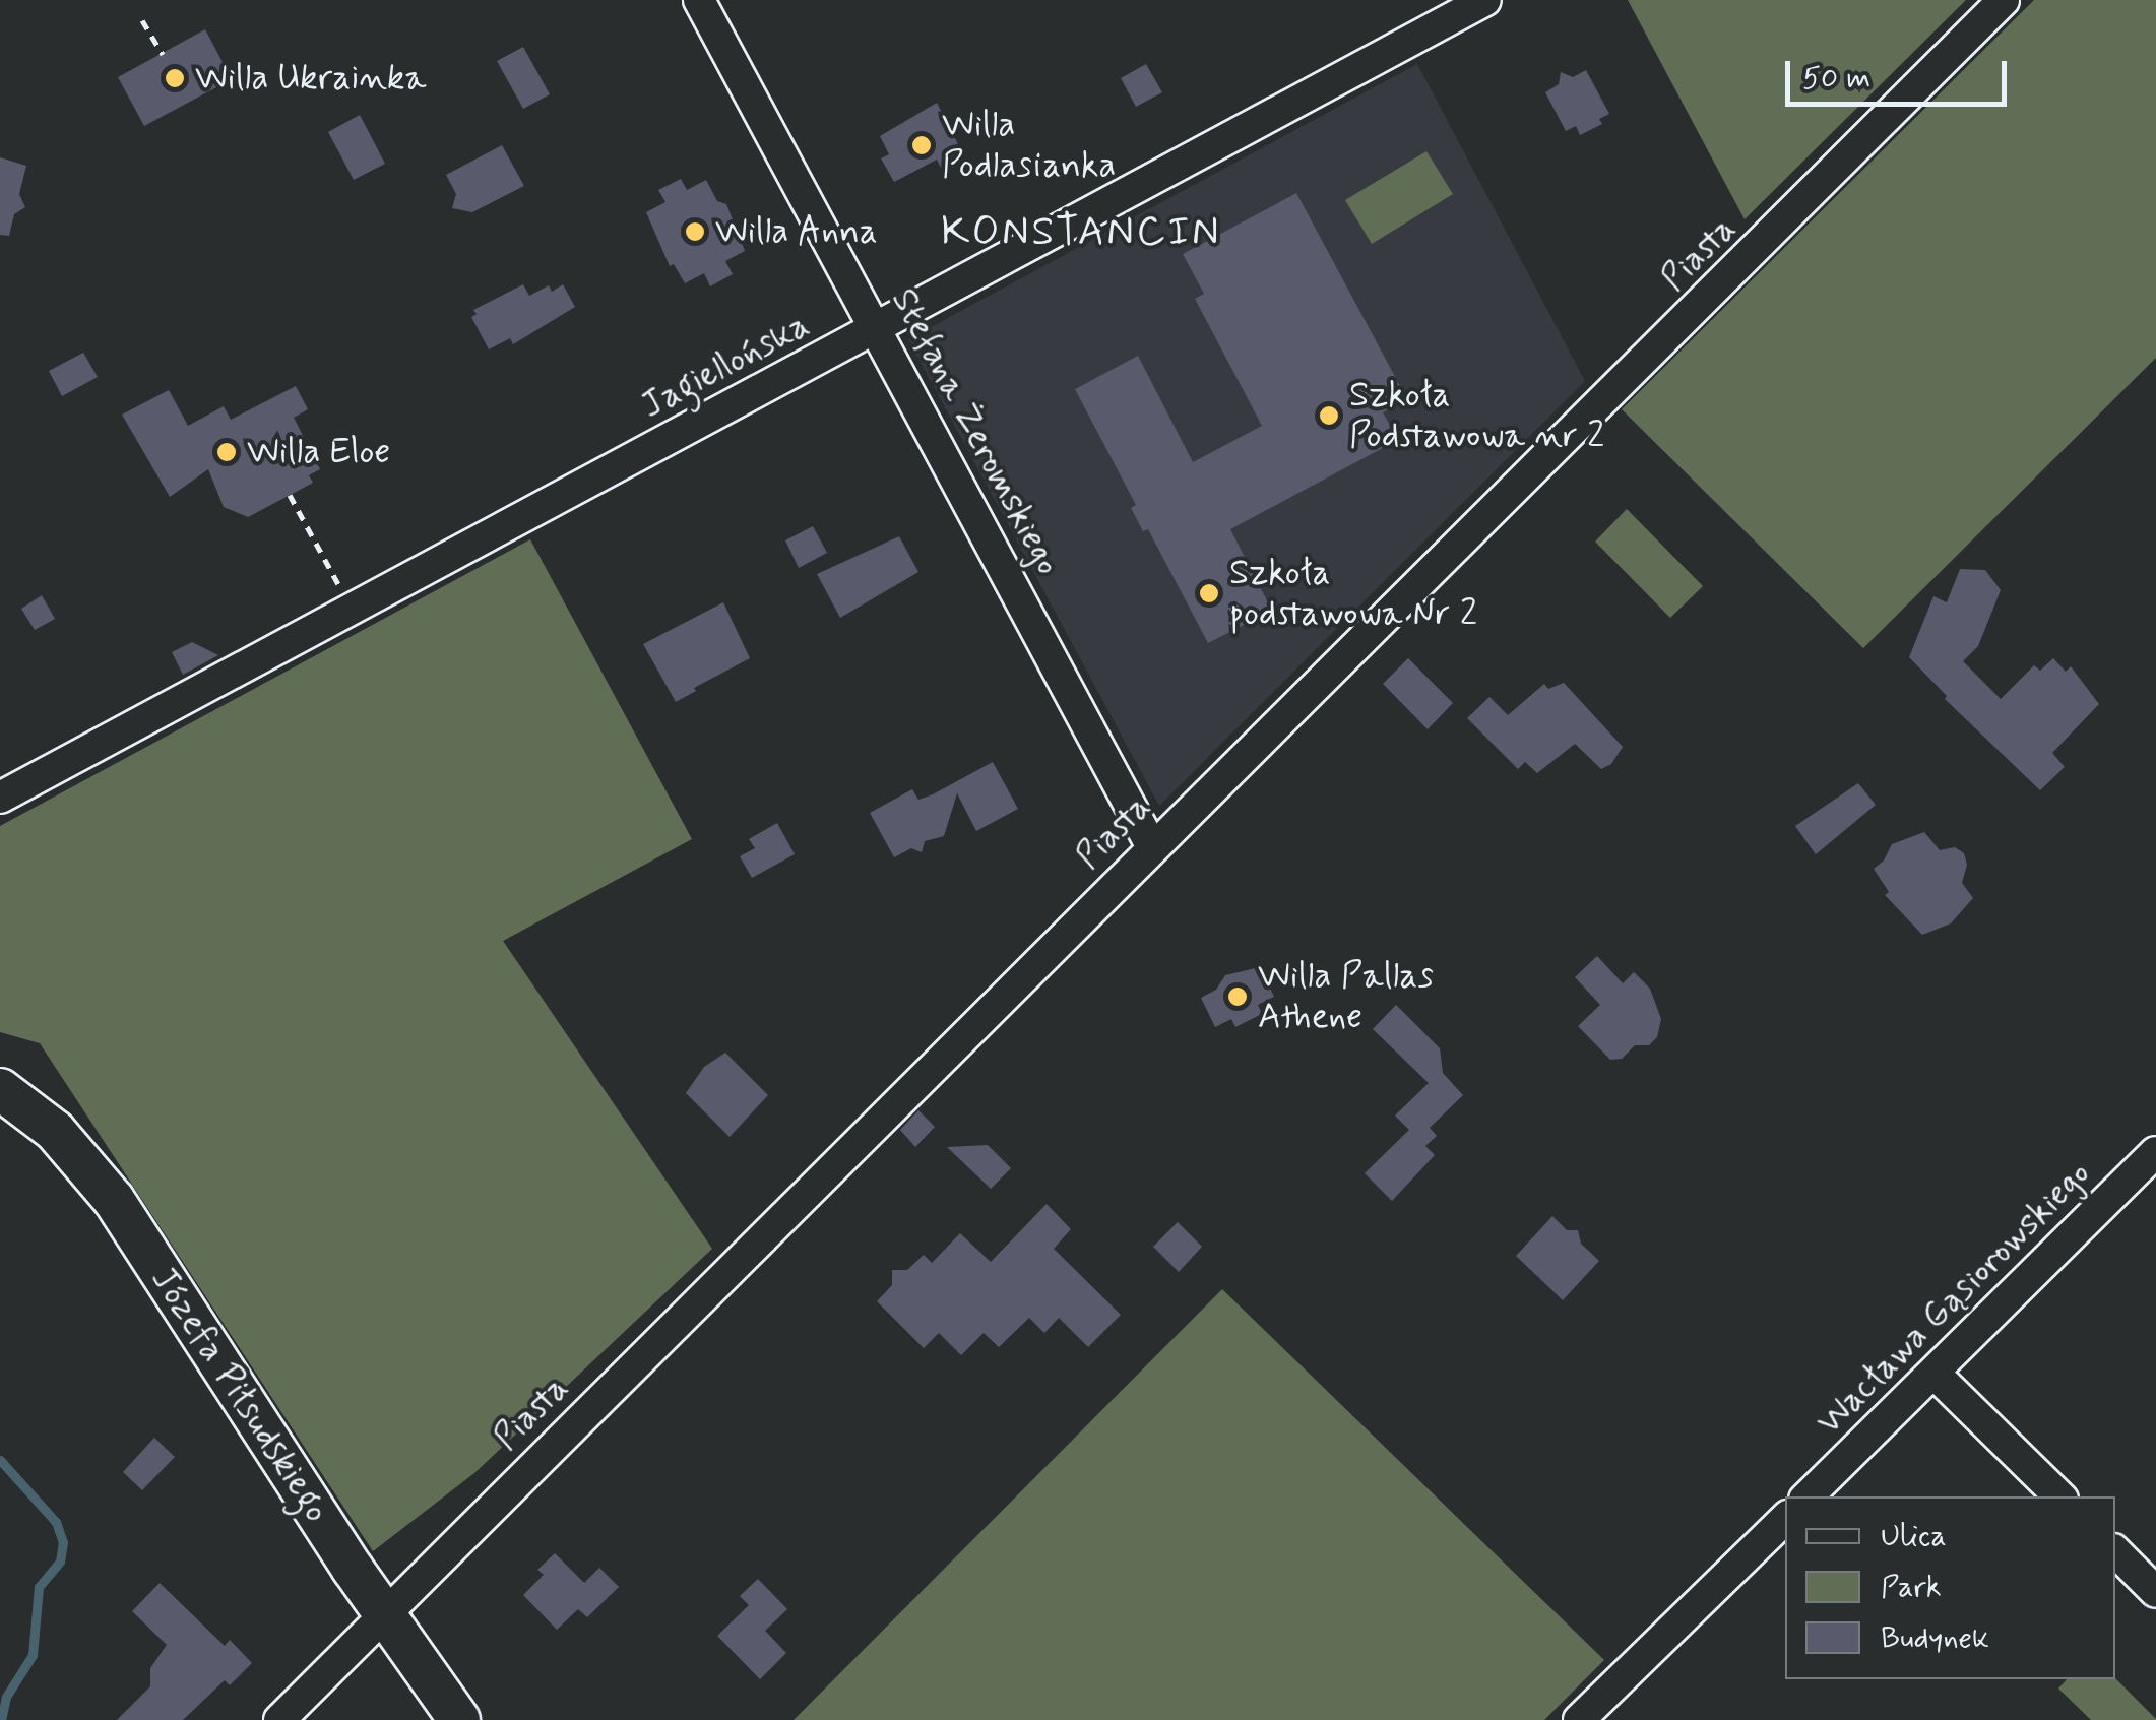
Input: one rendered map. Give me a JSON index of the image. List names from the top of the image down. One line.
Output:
{"streets":{"street":["Piasta","Jagiellońska","Stefana Żeromskiego","Wacława Gąsiorowskiego","Józefa Piłsudskiego"]},"crossings":[["Piasta","Stefana Żeromskiego"],["Piasta","Józefa Piłsudskiego"],["Jagiellońska","Stefana Żeromskiego"]],"districts":["KONSTANCIN"],"places":["Willa Ukrainka","Willa Podlasianka","Willa Anna","Szkoła Podstawowa nr 2","Willa Eloe","Szkoła podstawowa Nr 2","Willa Pallas Athene"],"legend":["Ulica","Park","Budynek"],"scale_bar":"50 m"}
